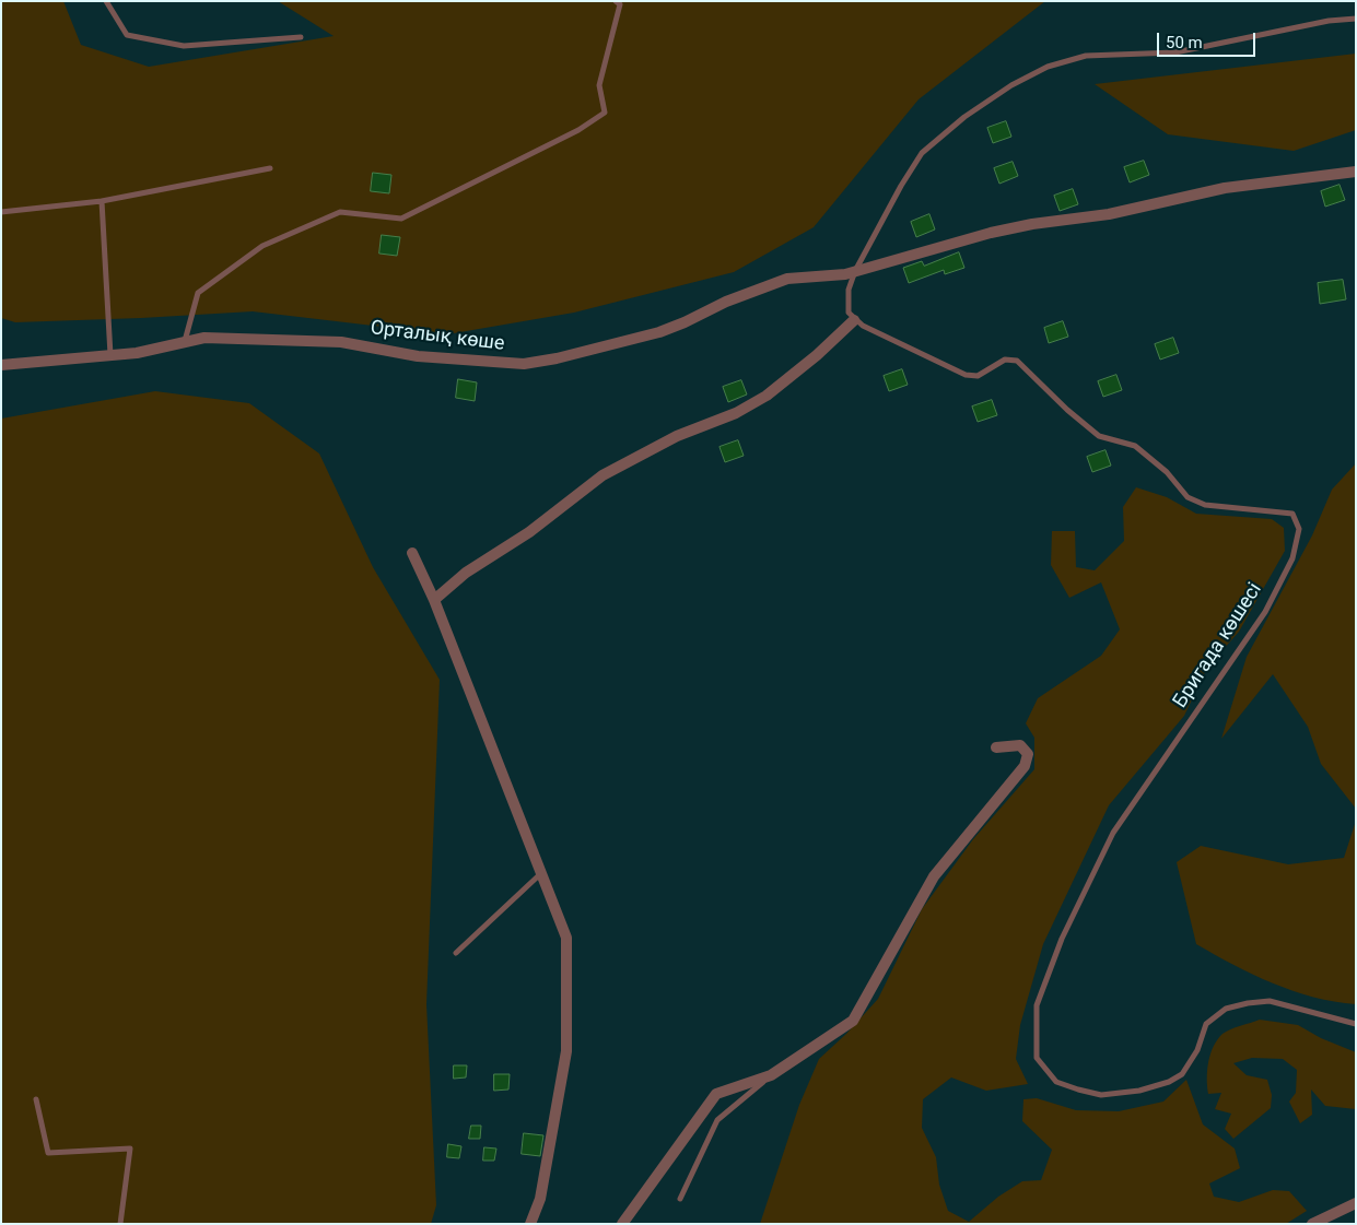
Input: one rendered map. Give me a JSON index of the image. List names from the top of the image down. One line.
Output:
{"streets":{"street":["Орталық көше"],"lane":["Бригада көшесі"]},"scale_bar":"50 m"}
